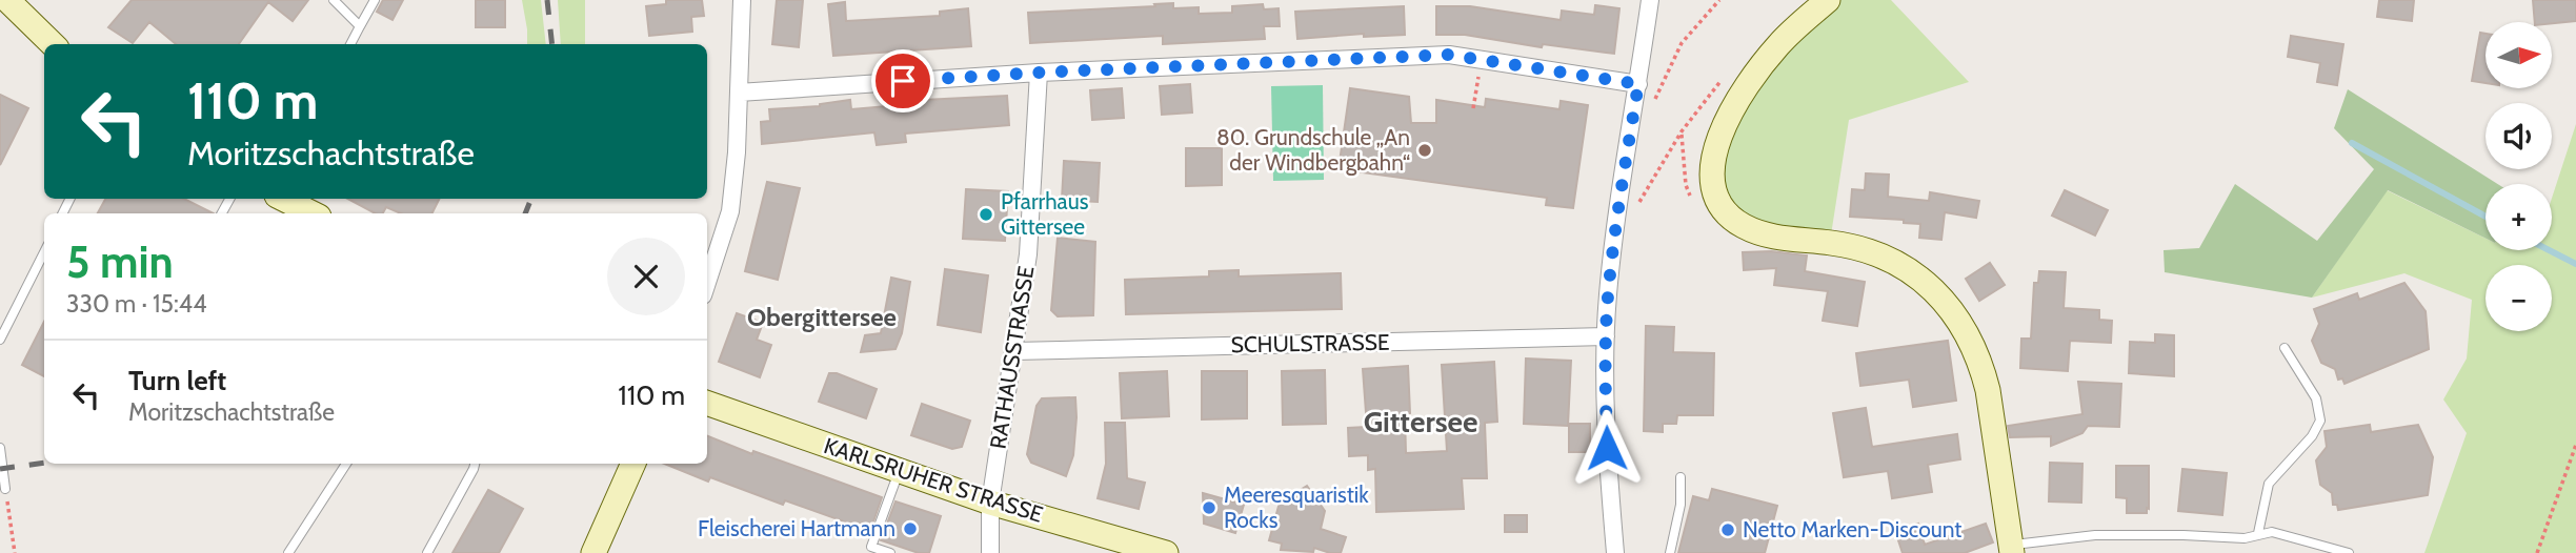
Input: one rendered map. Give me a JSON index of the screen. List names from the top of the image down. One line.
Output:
{"streets":{"street":["SCHULSTRASSE","RATHAUSSTRASSE","KARLSRUHER STRASSE"]},"crossings":[["SCHULSTRASSE","RATHAUSSTRASSE"],["RATHAUSSTRASSE","KARLSRUHER STRASSE"]],"districts":["Obergittersee","Gittersee"],"places":["80. Grundschule „An der Windbergbahn“","Pfarrhaus Gittersee","Meeresquaristik Rocks","Fleischerei Hartmann","Netto Marken-Discount"],"north":"right","page":{"map_buttons":["+","−"],"turn":["110 m","Moritzschachtstraße"],"heading":["5 min","330 m · 15:44"],"list":[{"name":"Turn left","note":"Moritzschachtstraße","value":"110 m"}]}}
